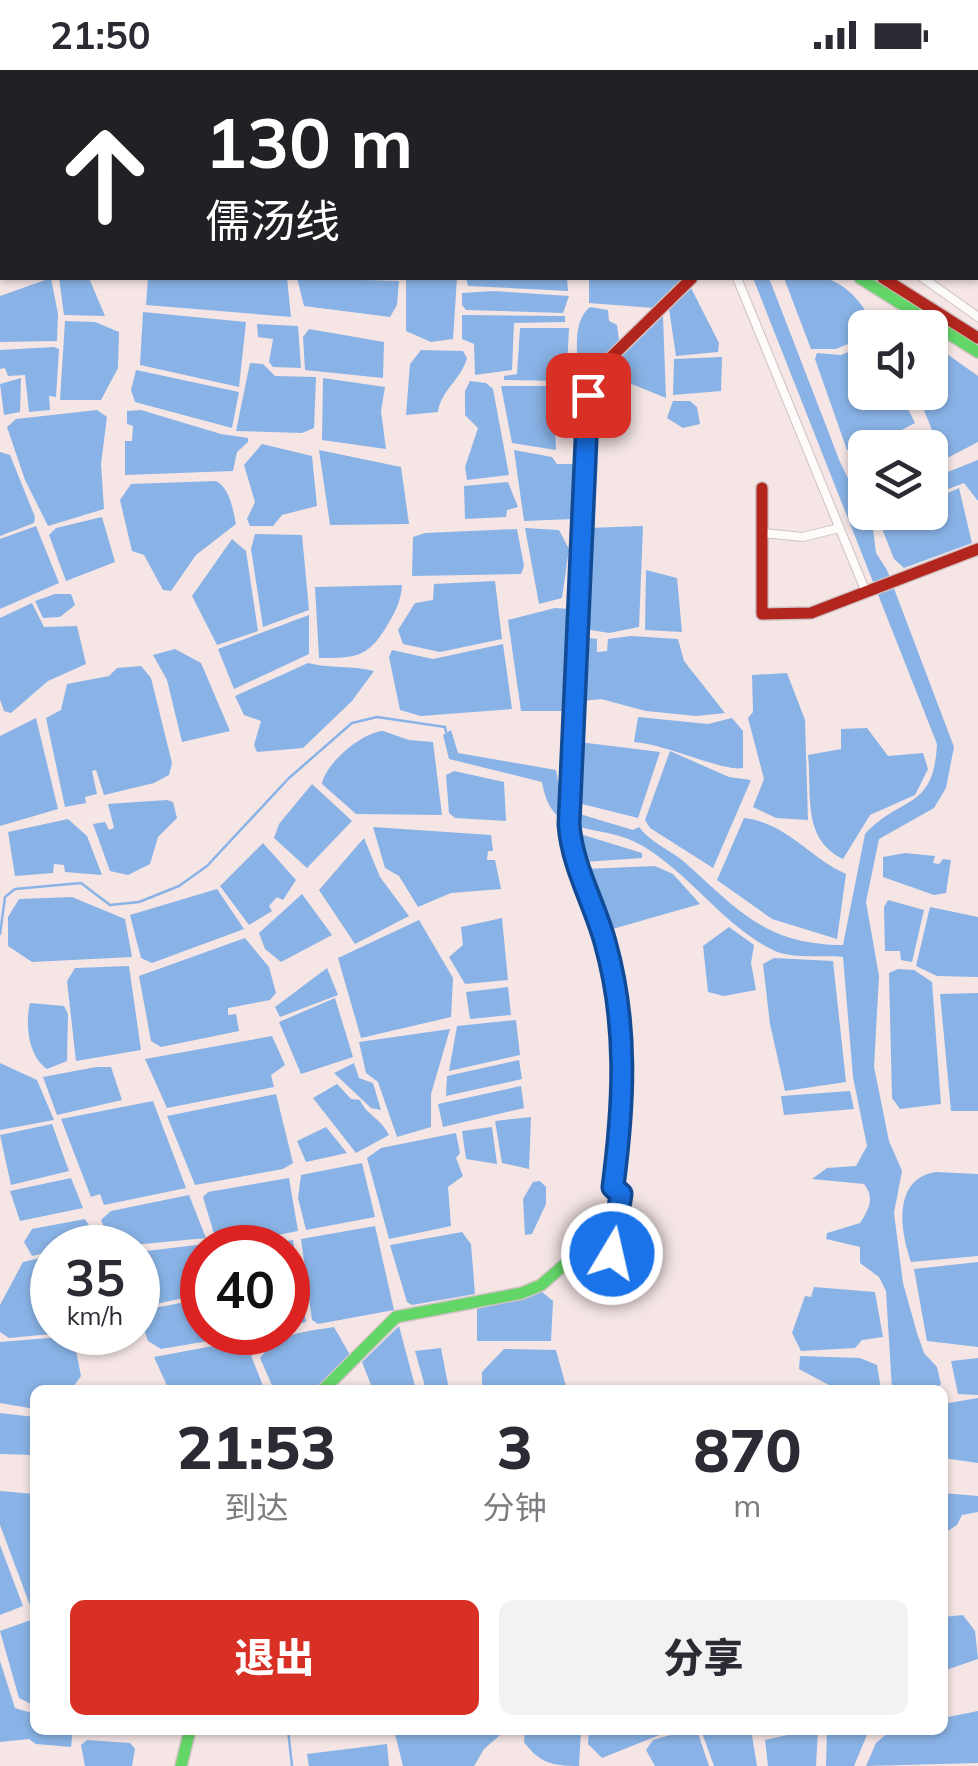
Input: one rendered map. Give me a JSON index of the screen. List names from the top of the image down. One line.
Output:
{"page":{"status":"21:50","turn":["130 m","儒汤线"],"speed":"35 km/h","limit":"40","eta":["21:53","到达","3","分钟","870","m"],"buttons":["退出","分享"]}}
